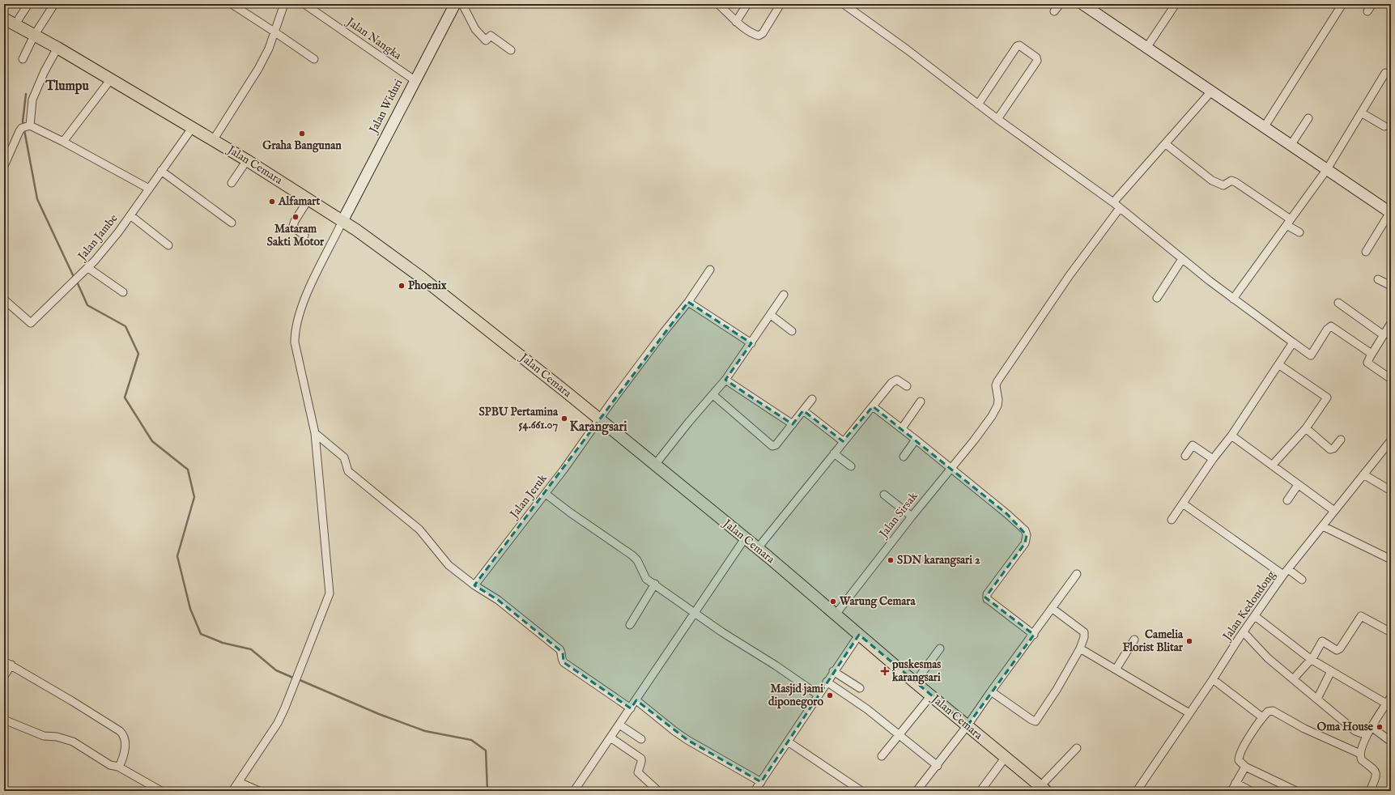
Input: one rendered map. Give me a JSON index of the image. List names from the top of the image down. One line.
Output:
{"streets":{"main road":["Jalan Widuri","Jalan Cemara"],"street":["Jalan Nangka","Jalan Jambe","Jalan Jeruk","Jalan Sirsak","Jalan Kedondong"]},"crossings":[["Jalan Nangka","Jalan Widuri"],["Jalan Widuri","Jalan Cemara"],["Jalan Cemara","Jalan Jambe"],["Jalan Cemara","Jalan Jeruk"],["Jalan Cemara","Jalan Sirsak"]],"districts":["Tlumpu","Karangsari"],"places":{"other":["Graha Bangunan","Alfamart","Mataram Sakti Motor","Phoenix","SPBU Pertamina 54.661.07","SDN karangsari 2","Warung Cemara","Camelia Florist Blitar","Masjid jami diponegoro","Oma House"],"health":["puskesmas karangsari"]}}
